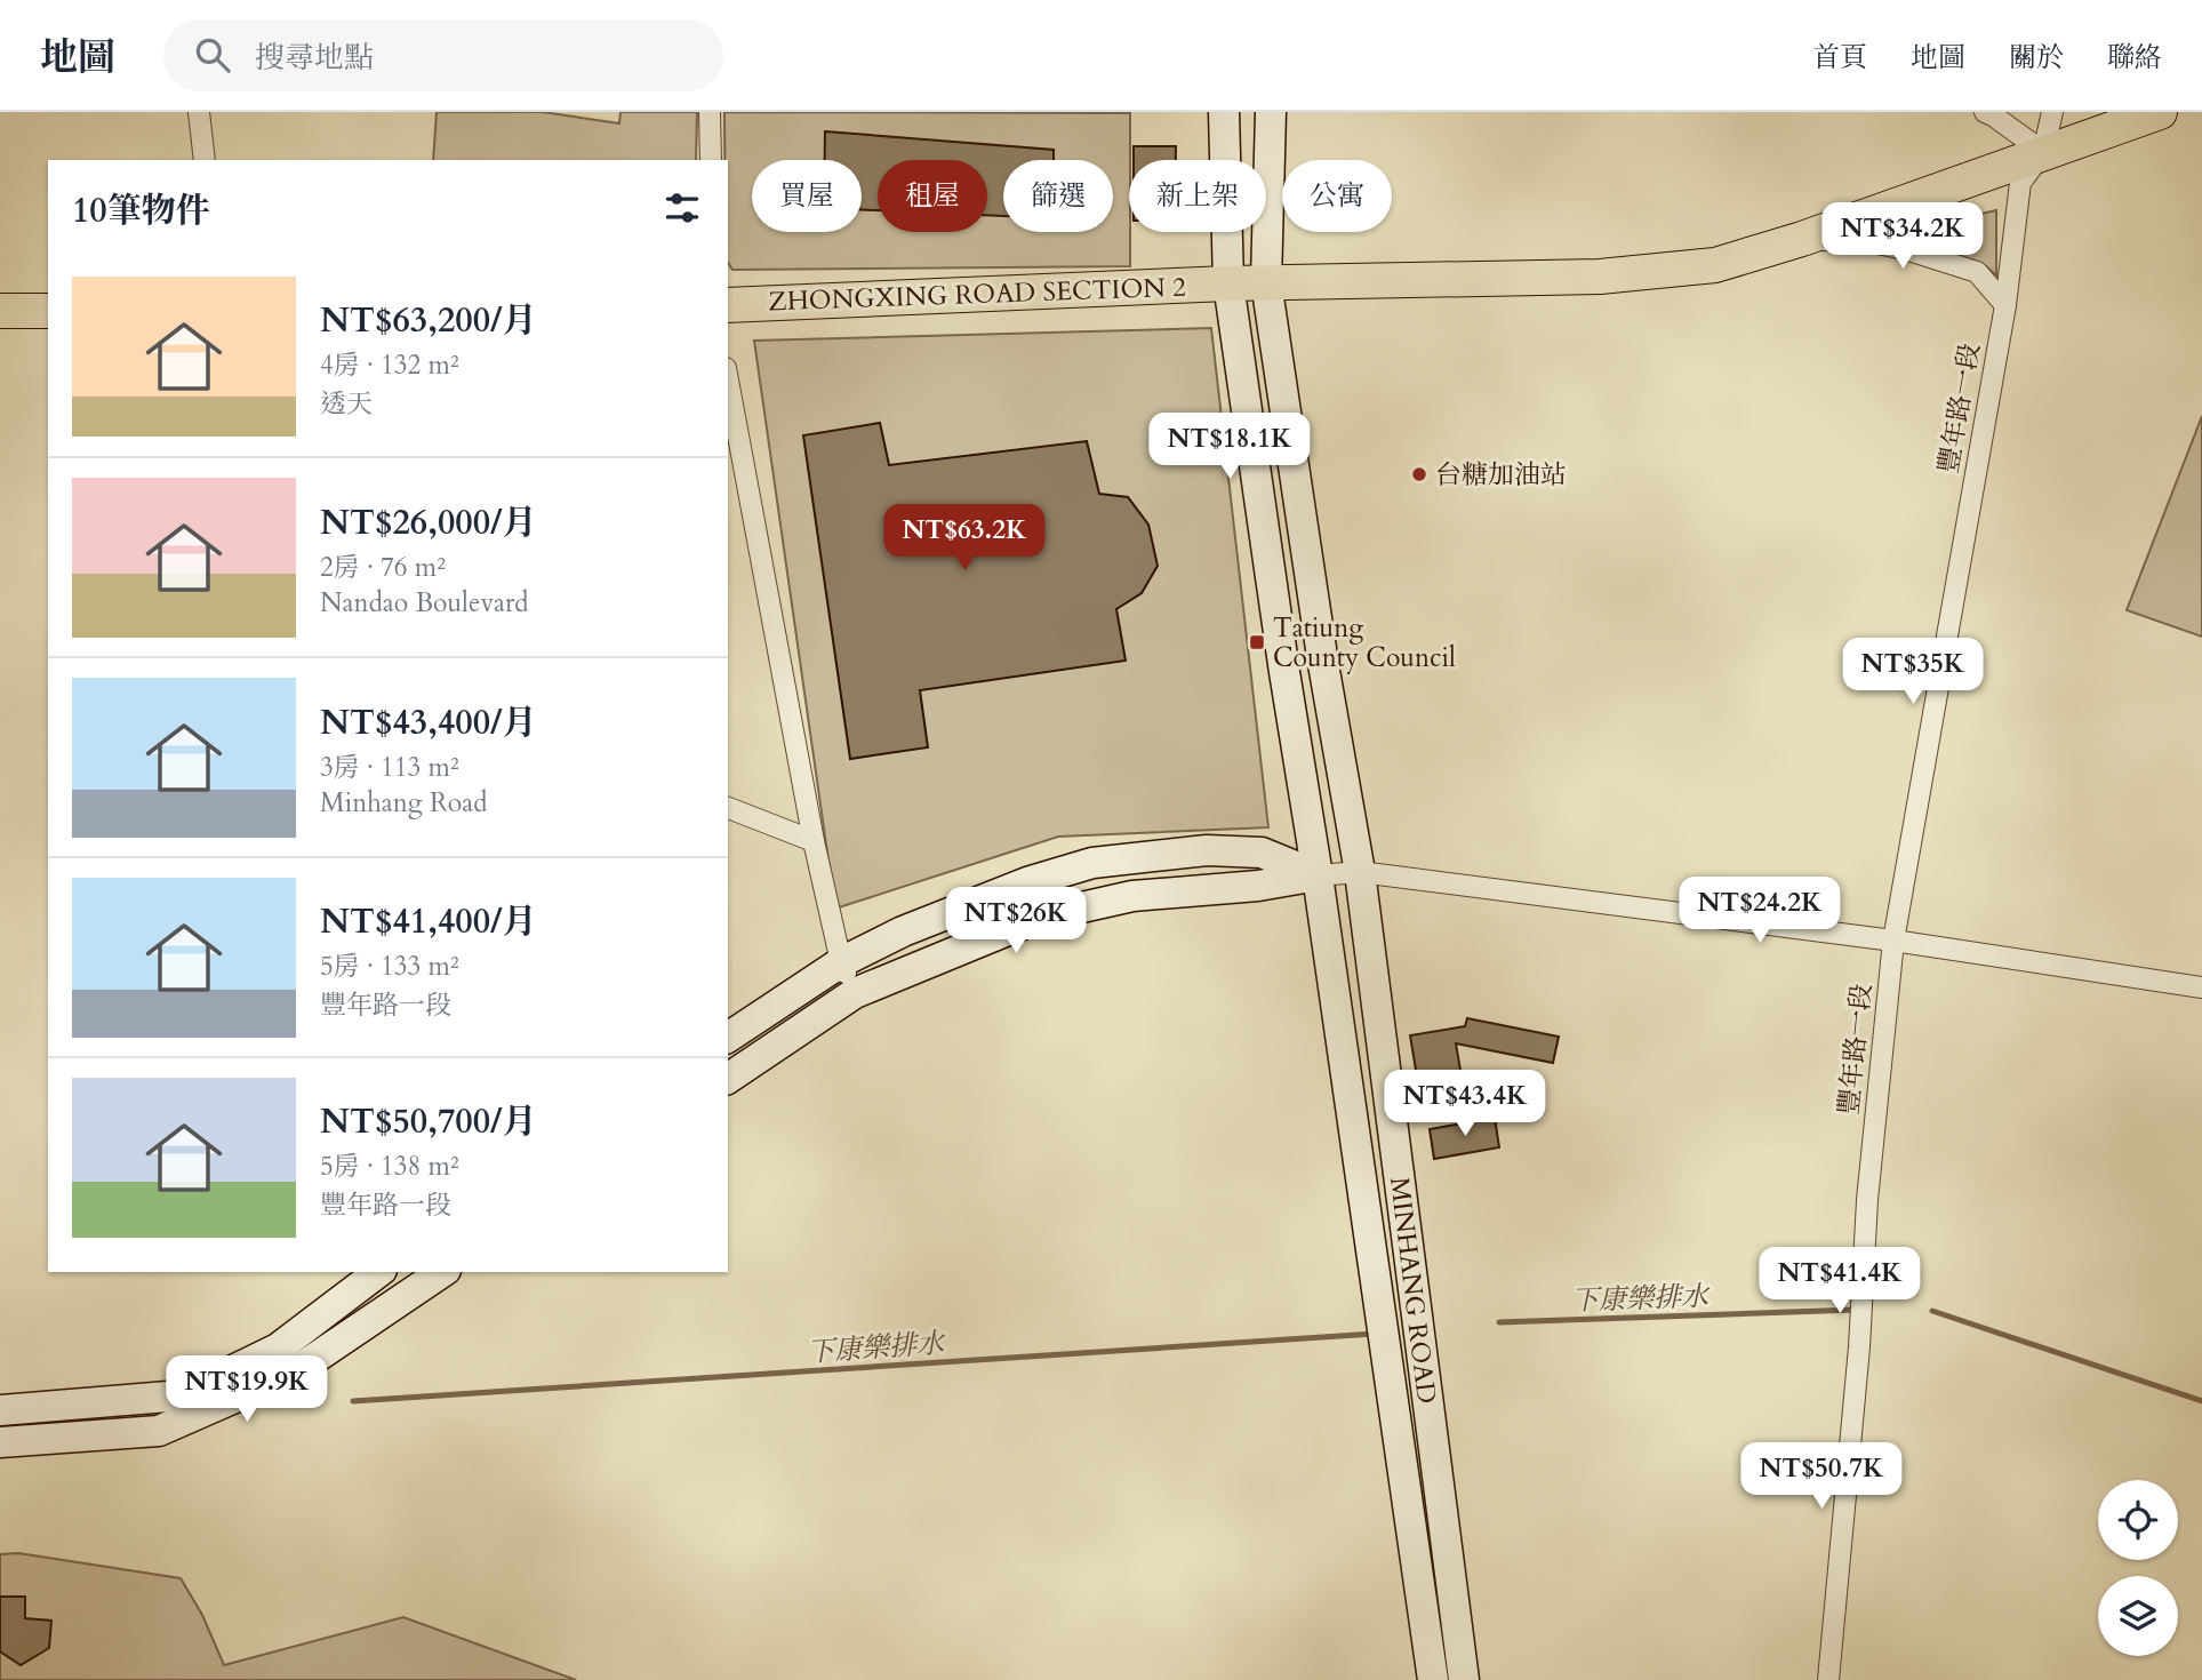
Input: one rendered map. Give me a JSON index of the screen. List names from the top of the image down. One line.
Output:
{"streets":{"main road":["ZHONGXING ROAD SECTION 2"],"street":["豐年路一段","MINHANG ROAD"]},"crossings":[["ZHONGXING ROAD SECTION 2","MINHANG ROAD"]],"water":["下康樂排水"],"places":{"other":["台糖加油站"],"transit":["Tatiung County Council"]},"page":{"header":"地圖","search":"搜尋地點","nav":["首頁","地圖","關於","聯絡"],"chip":["買屋","租屋","篩選","新上架","公寓"],"heading":"10筆物件","price":["NT$34.2K","NT$18.1K","NT$63.2K","NT$35K","NT$24.2K","NT$26K","NT$43.4K","NT$41.4K","NT$19.9K","NT$50.7K"],"list":[{"name":"NT$63,200/月","note":"4房 · 132 m² · 透天"},{"name":"NT$26,000/月","note":"2房 · 76 m² · Nandao Boulevard"},{"name":"NT$43,400/月","note":"3房 · 113 m² · Minhang Road"},{"name":"NT$41,400/月","note":"5房 · 133 m² · 豐年路一段"},{"name":"NT$50,700/月","note":"5房 · 138 m² · 豐年路一段"}]}}
